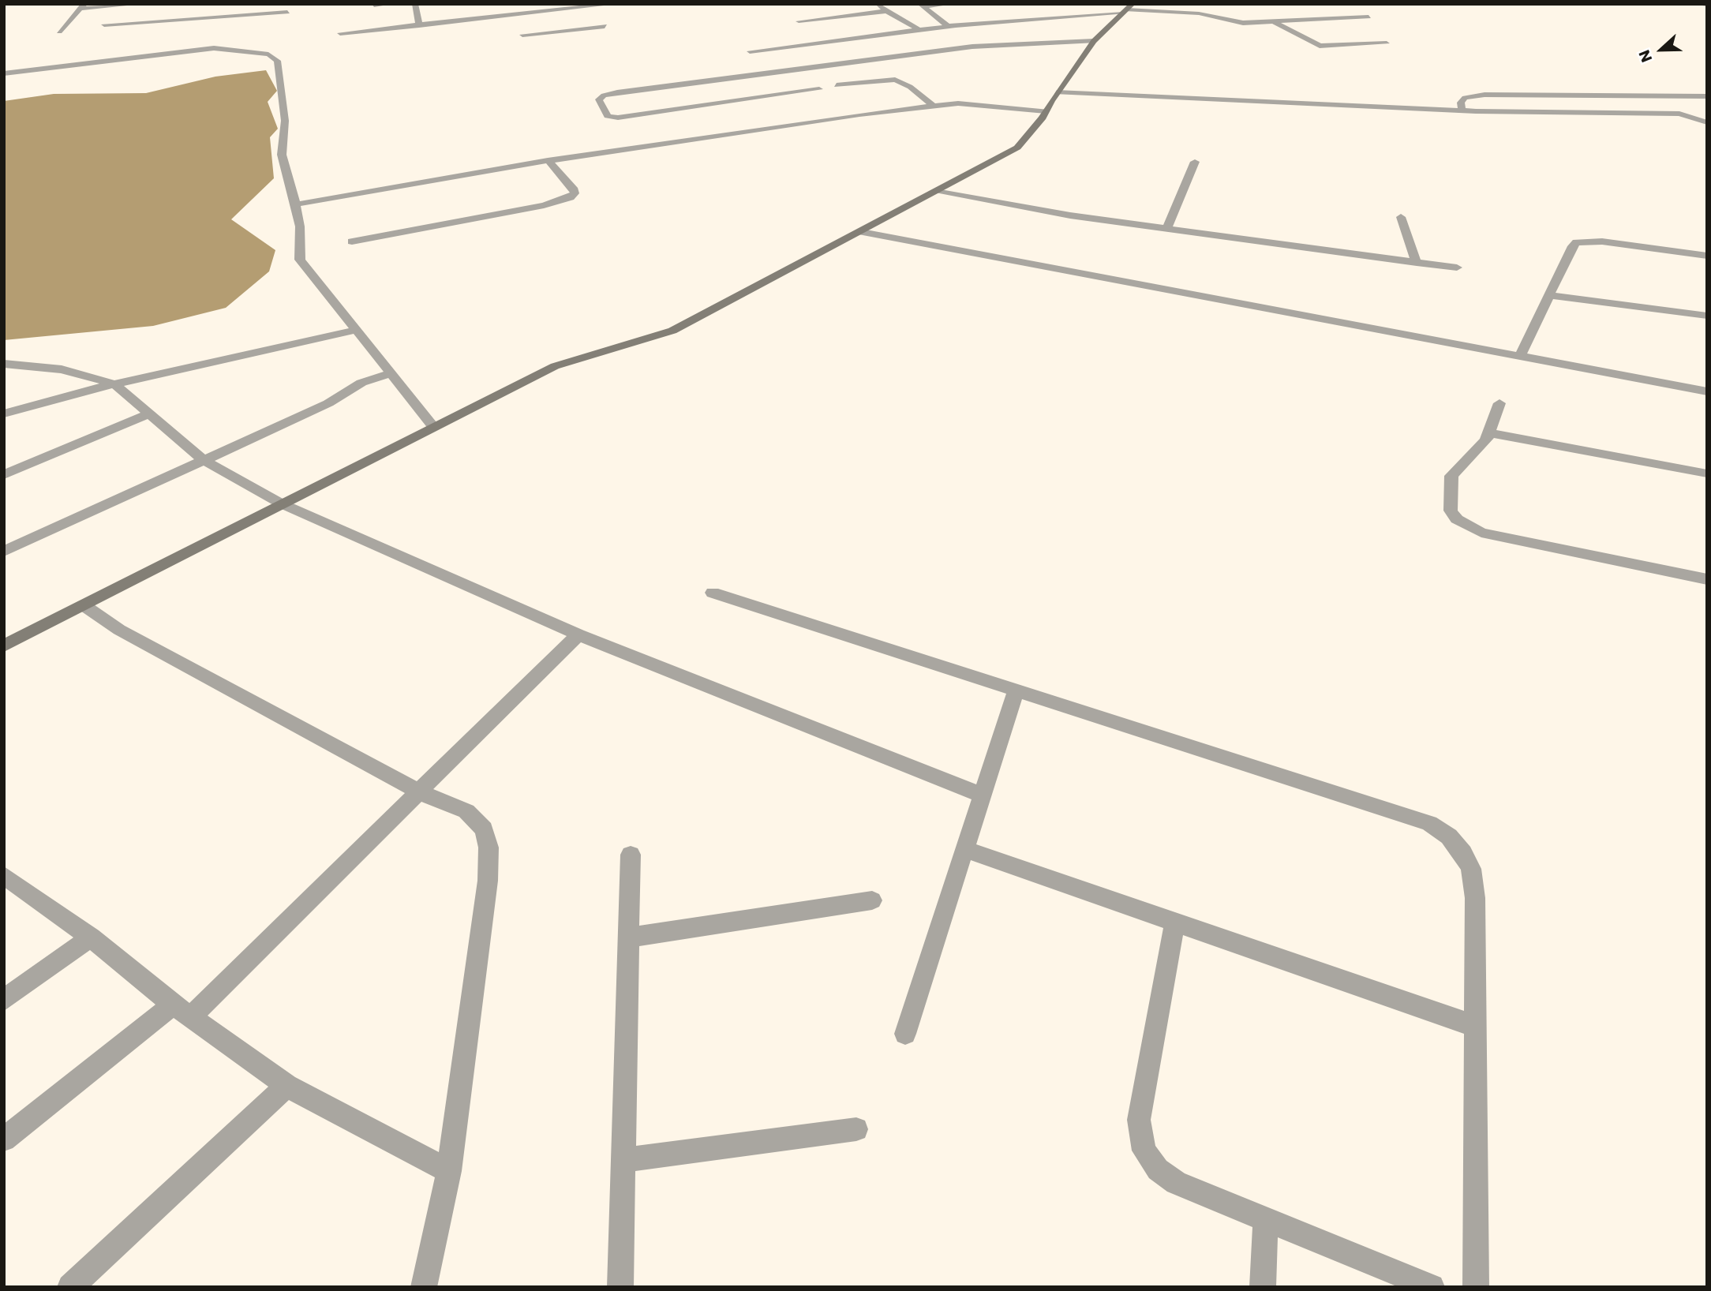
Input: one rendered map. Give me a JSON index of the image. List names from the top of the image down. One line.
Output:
{"north":"left"}
